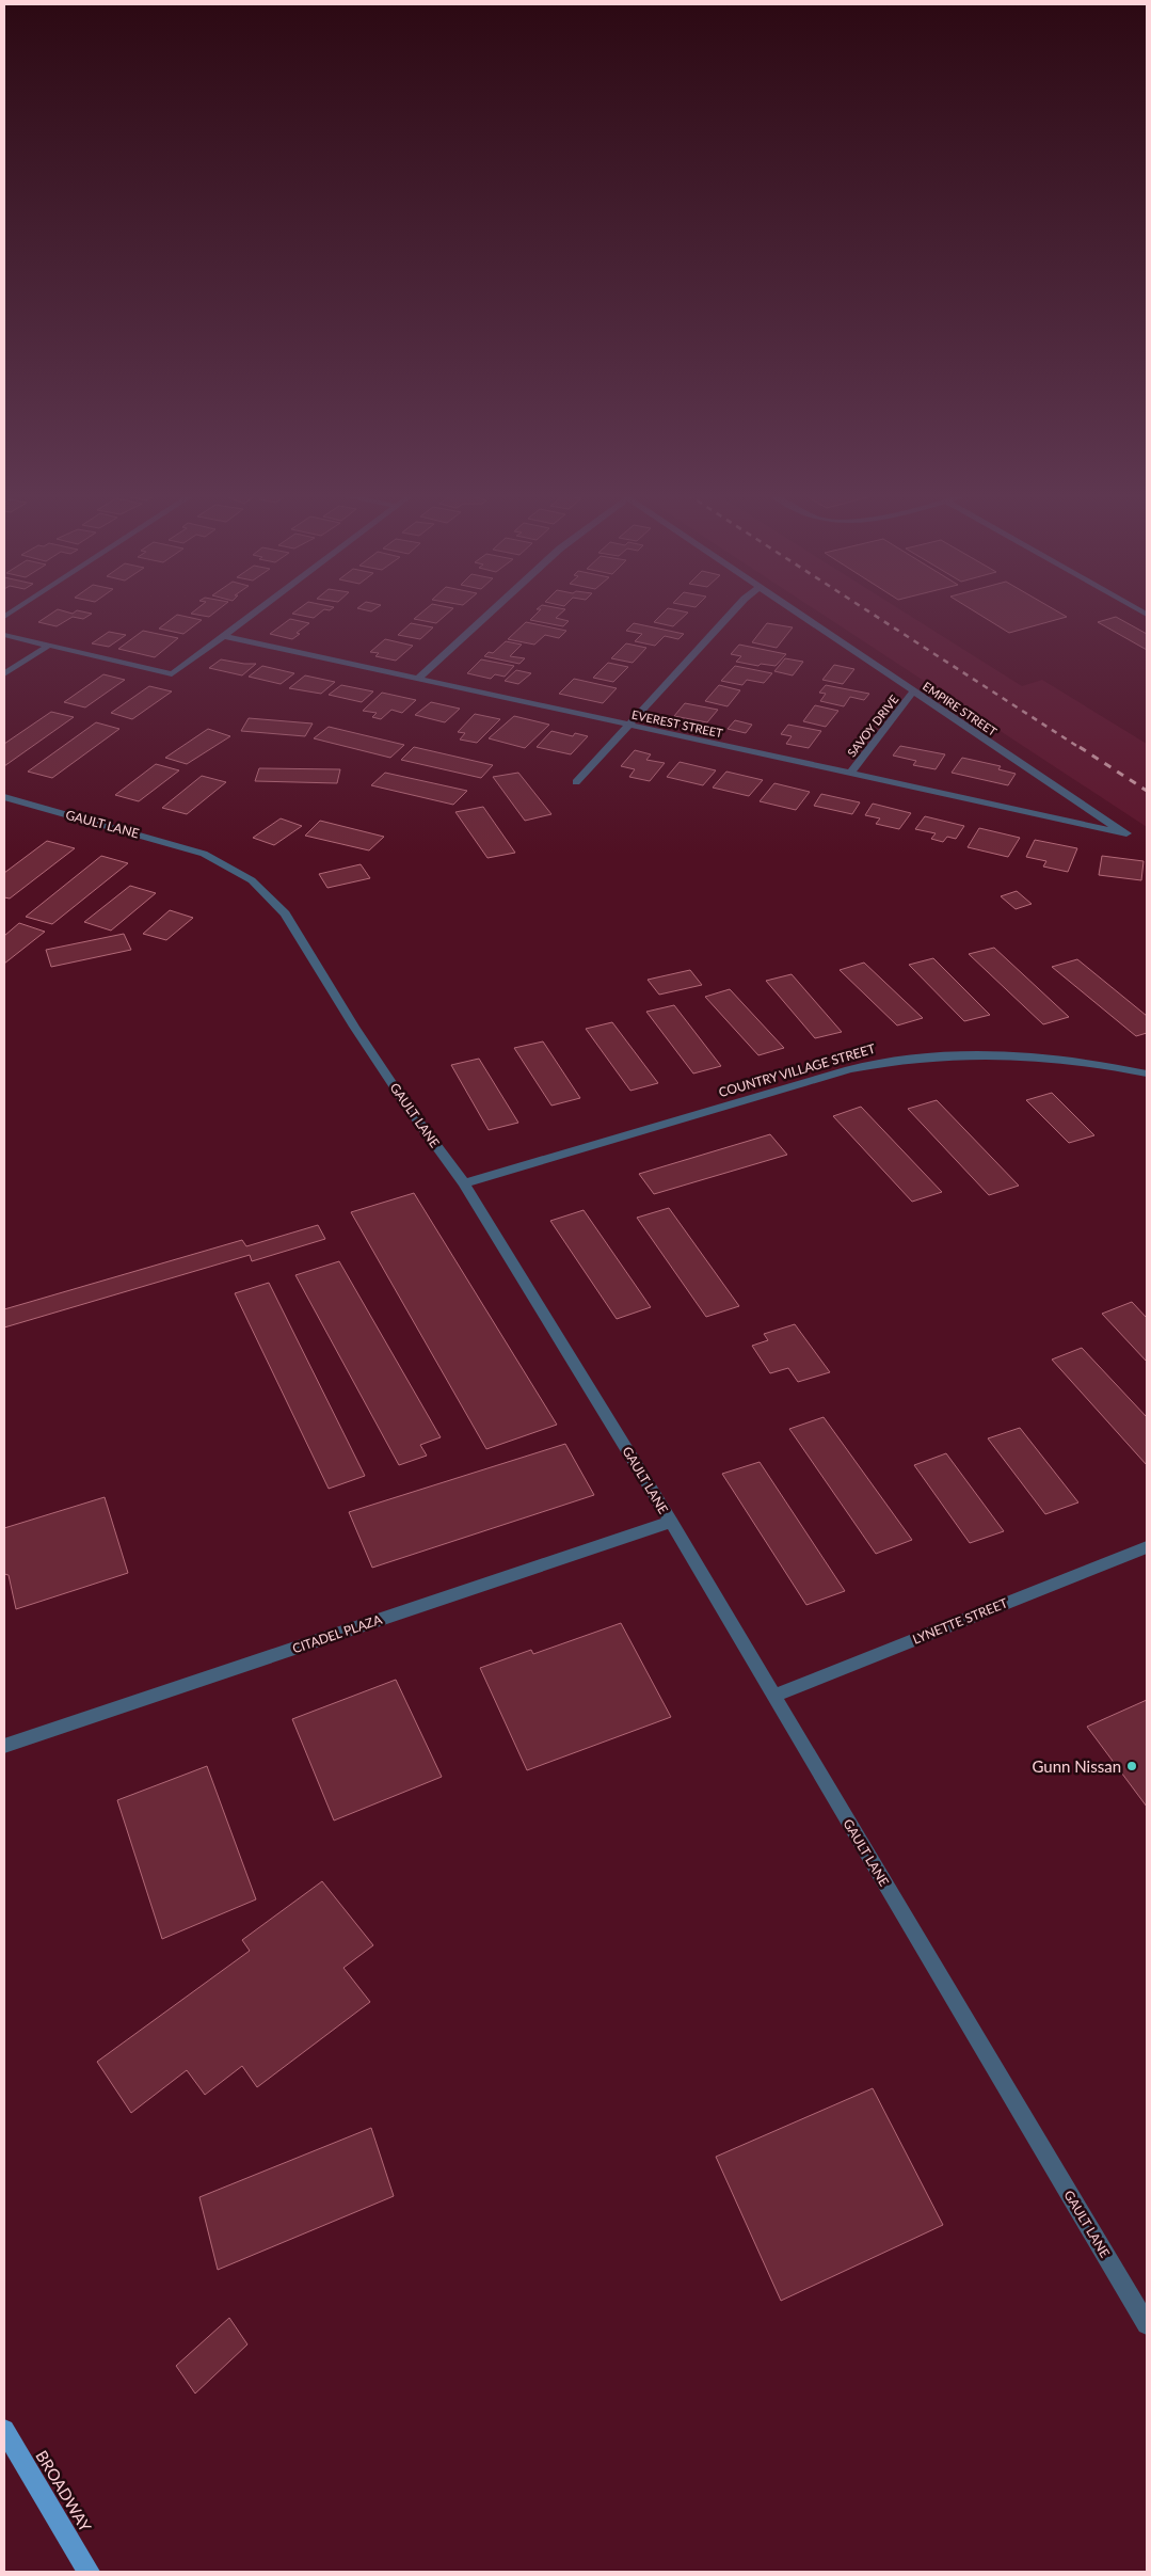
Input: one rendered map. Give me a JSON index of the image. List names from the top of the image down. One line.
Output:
{"streets":{"main road":["BROADWAY"],"street":["EMPIRE STREET","EVEREST STREET","SAVOY DRIVE","GAULT LANE","COUNTRY VILLAGE STREET","LYNETTE STREET","CITADEL PLAZA"]},"crossings":[["EMPIRE STREET","EVEREST STREET"],["EMPIRE STREET","SAVOY DRIVE"],["EVEREST STREET","SAVOY DRIVE"],["GAULT LANE","COUNTRY VILLAGE STREET"],["GAULT LANE","LYNETTE STREET"],["GAULT LANE","CITADEL PLAZA"]],"places":["Gunn Nissan"]}
